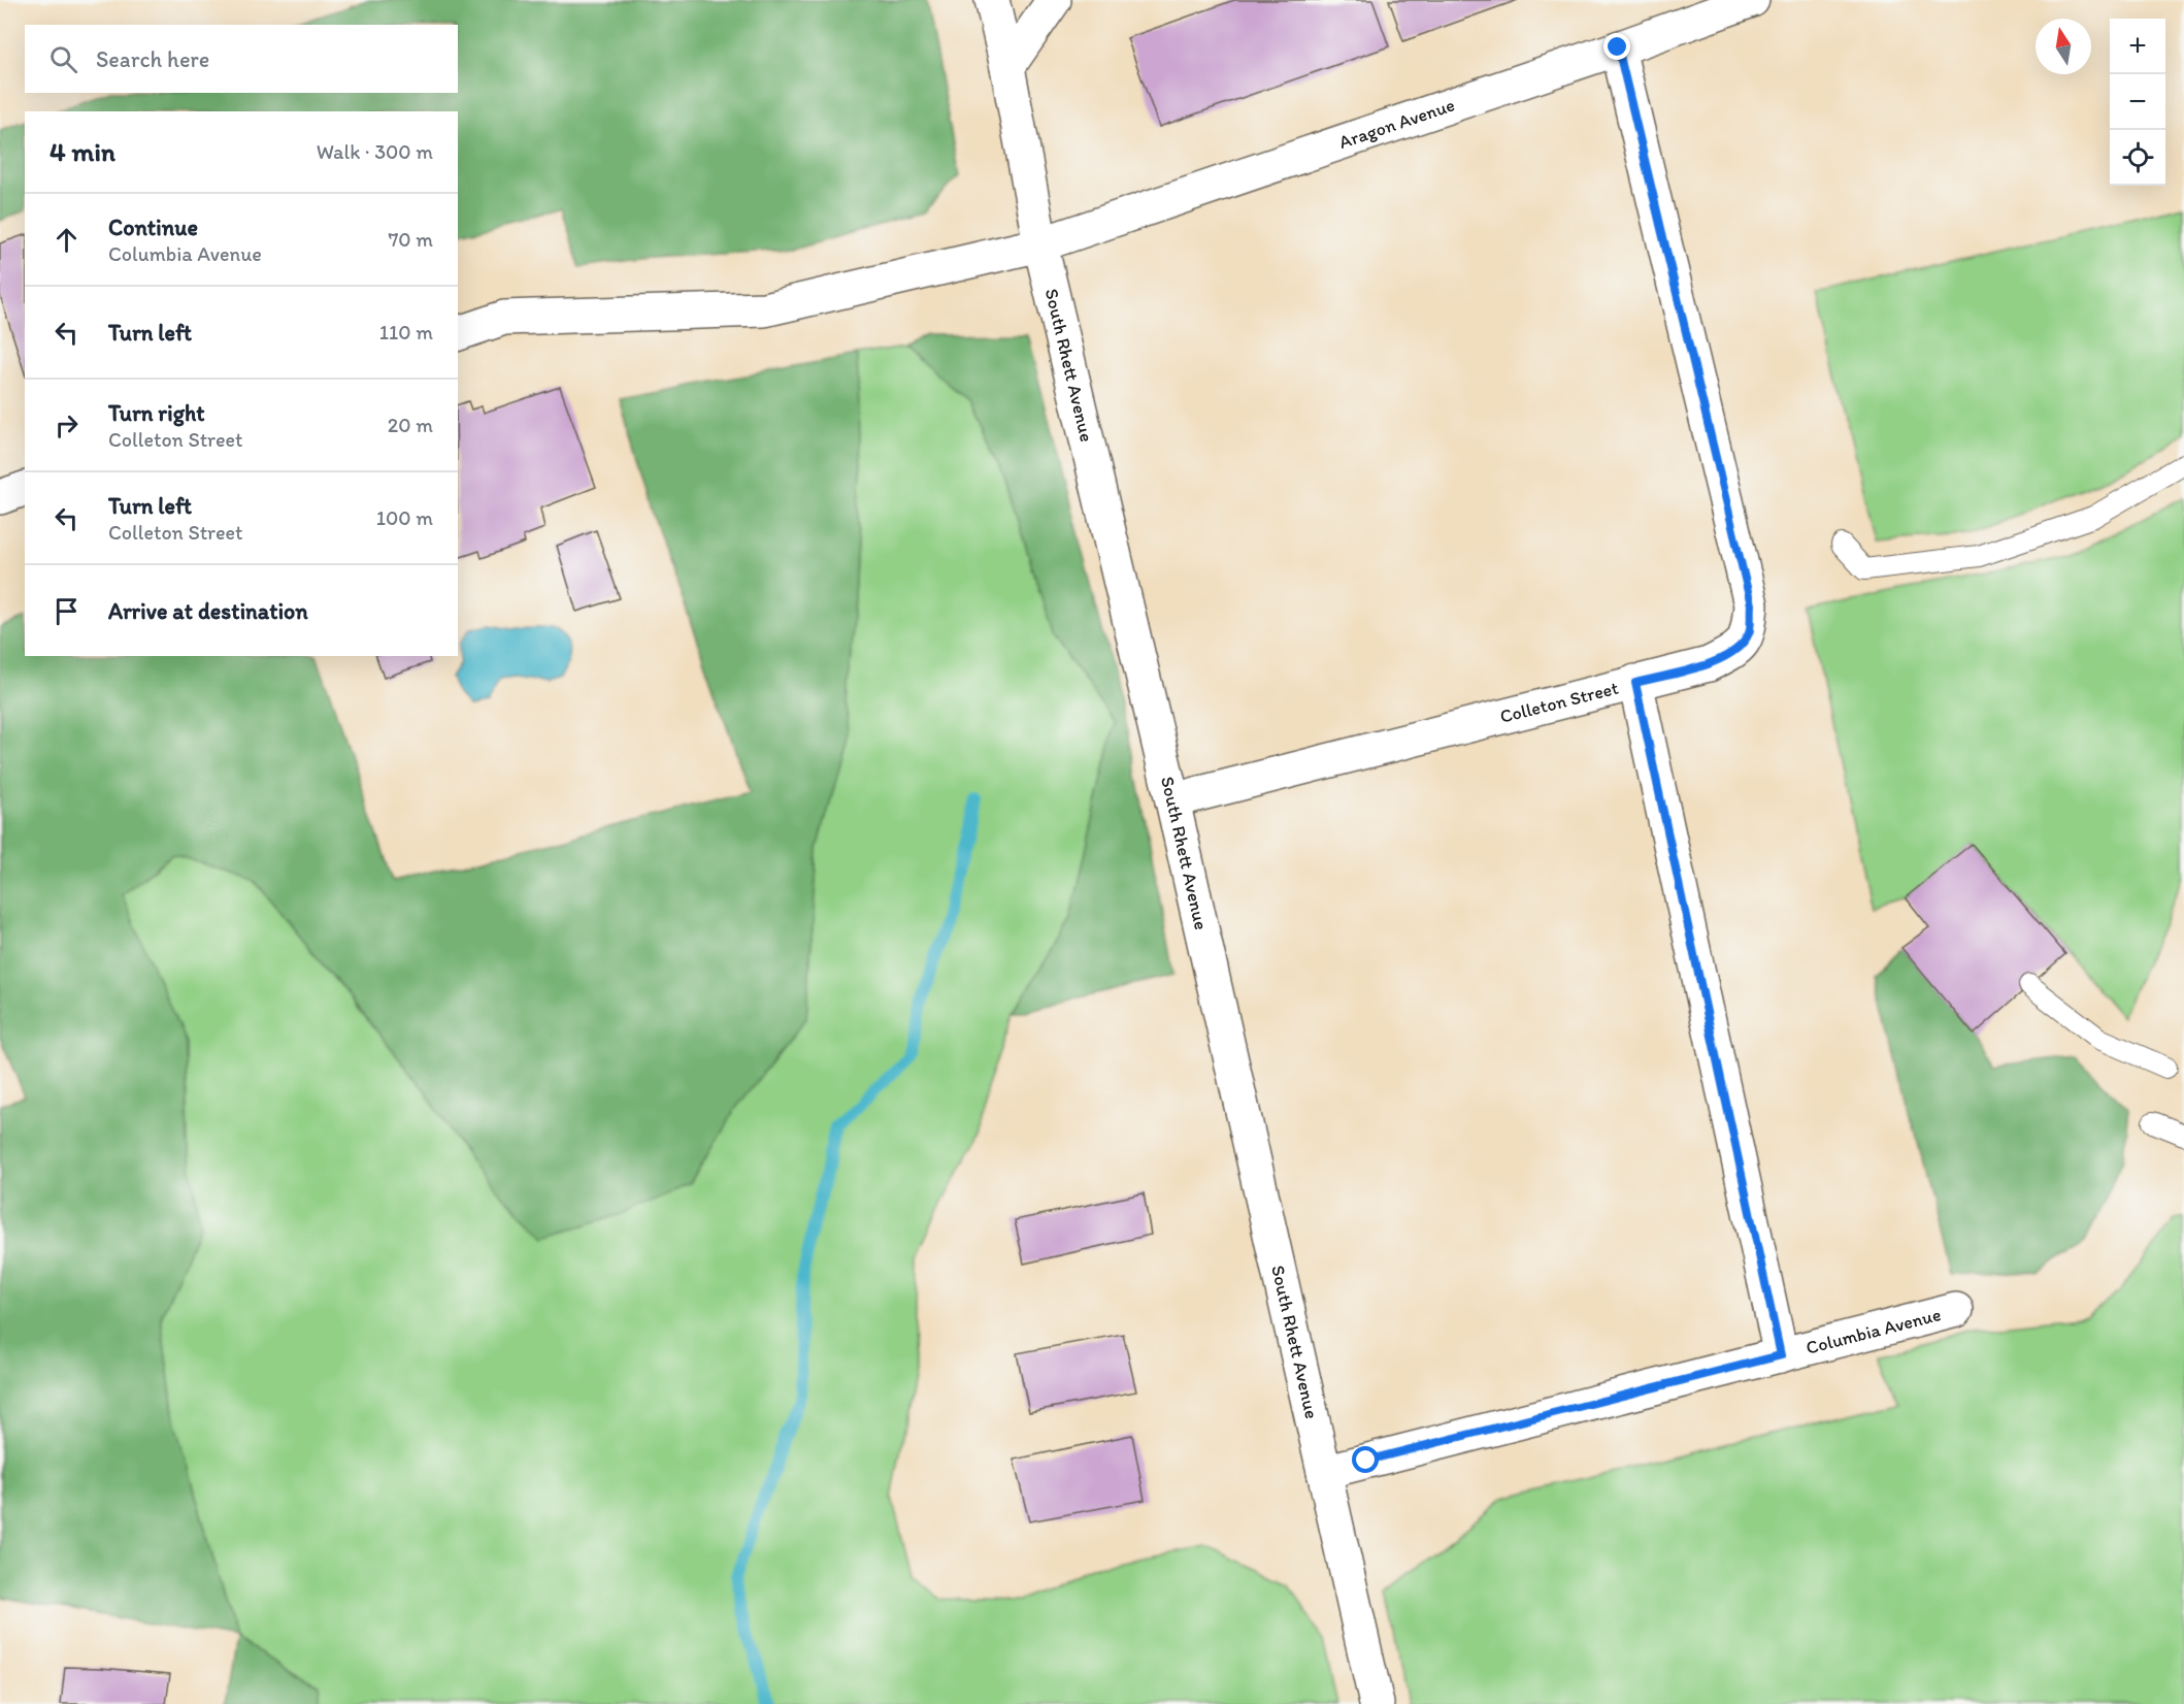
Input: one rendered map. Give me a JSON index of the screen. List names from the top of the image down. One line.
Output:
{"streets":{"street":["Aragon Avenue","South Rhett Avenue","Colleton Street","Columbia Avenue"]},"crossings":[["Aragon Avenue","South Rhett Avenue"],["Aragon Avenue","Colleton Street"],["South Rhett Avenue","Colleton Street"],["South Rhett Avenue","Columbia Avenue"]],"north":"top","page":{"map_buttons":["+","−"],"search":"Search here","heading":["4 min","Walk · 300 m"],"list":[["Continue","Columbia Avenue","70 m"],["Turn left","110 m"],["Turn right","Colleton Street","20 m"],["Turn left","Colleton Street","100 m"],"Arrive at destination"]}}
